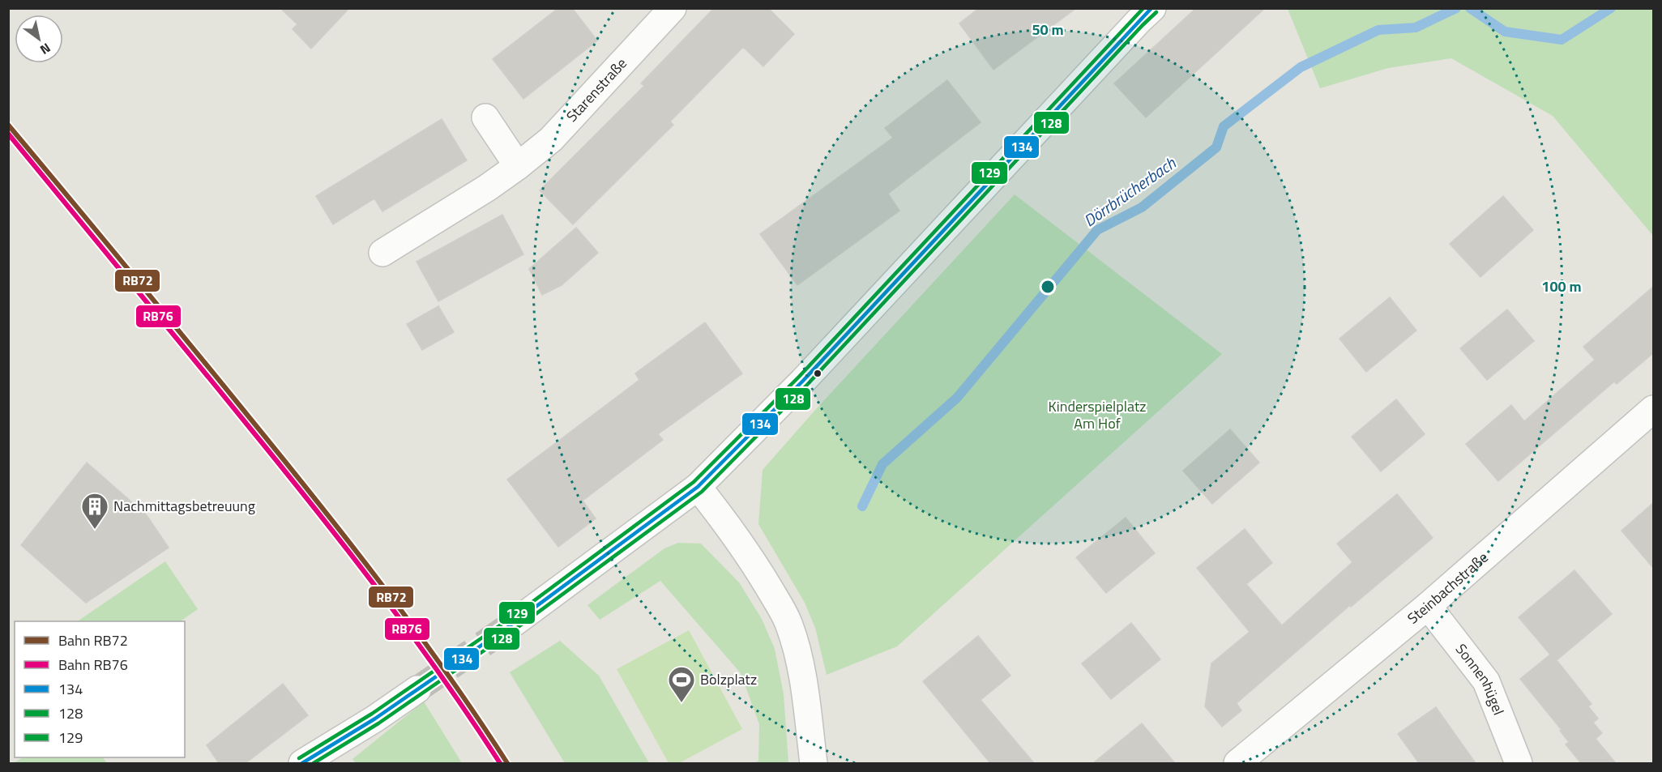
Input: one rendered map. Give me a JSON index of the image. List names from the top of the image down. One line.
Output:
{"streets":{"street":["Starenstraße","Steinbachstraße","Sonnenhügel"]},"crossings":[["Steinbachstraße","Sonnenhügel"]],"water":["Dörrbrücherbach"],"parks":["Kinderspielplatz Am Hof"],"places":{"building":["Nachmittagsbetreuung"],"sports":["Bolzplatz"]},"lines":["transit line 134","transit line 129","transit line 128","rail line RB72","rail line RB76"],"legend":["Bahn RB72","Bahn RB76","134","128","129"],"north":"bottom right","rings":["50 m","100 m"]}
